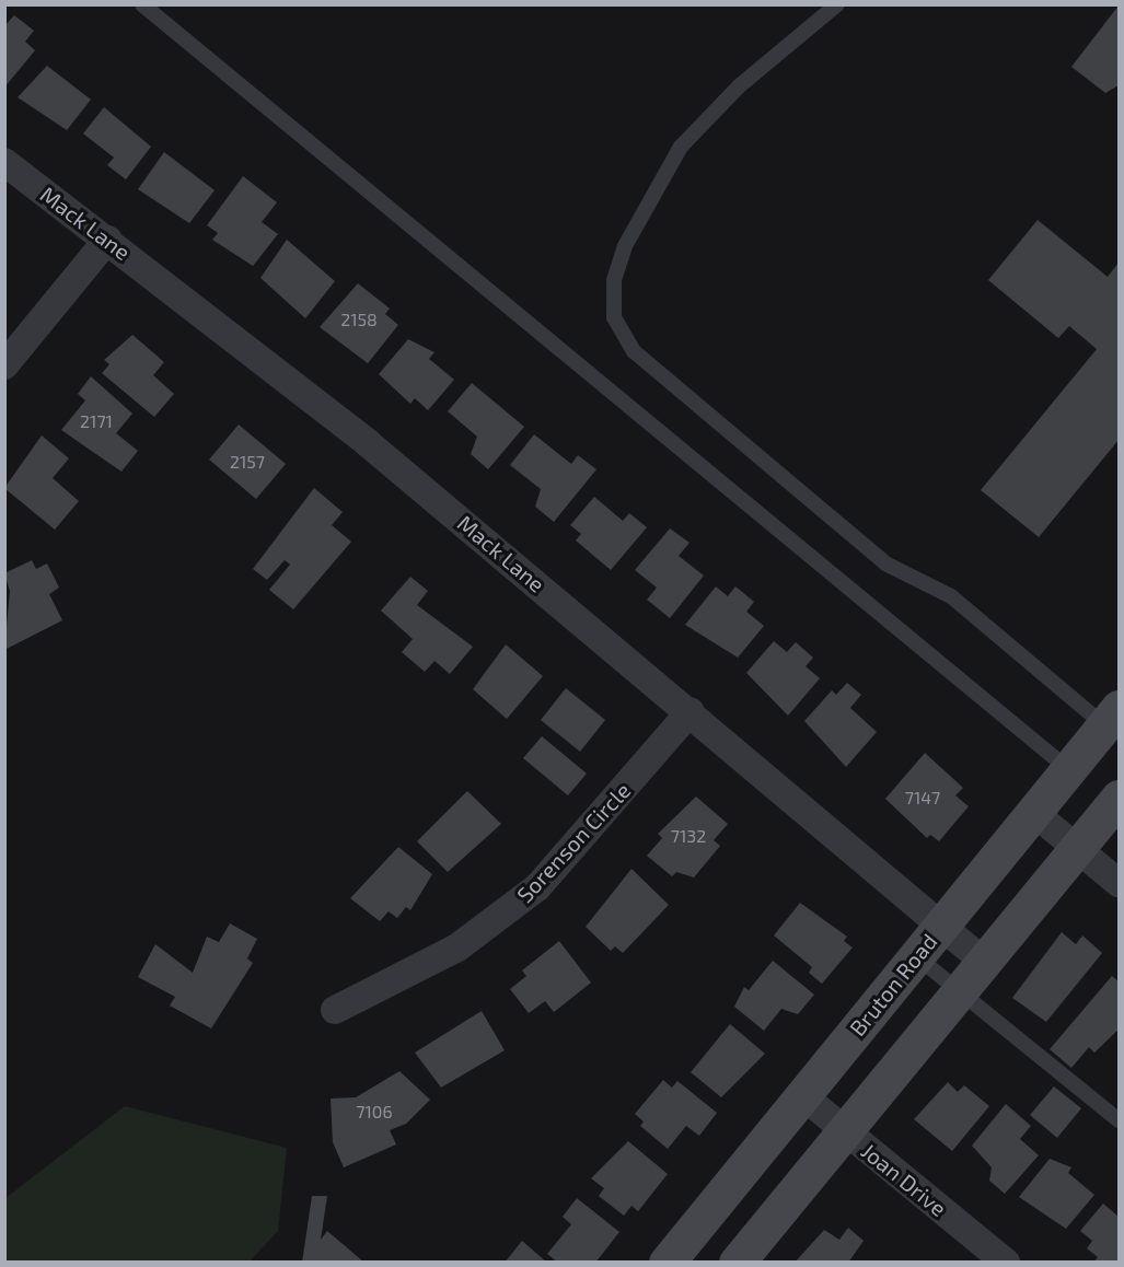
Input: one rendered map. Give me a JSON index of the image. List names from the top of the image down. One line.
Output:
{"streets":{"main road":["Bruton Road"],"street":["Mack Lane","Sorenson Circle","Joan Drive"]},"crossings":[["Mack Lane","Sorenson Circle"],["Mack Lane","Bruton Road"],["Bruton Road","Joan Drive"]],"house_numbers":["2158","2171","2157","7147","7132","7106"]}
